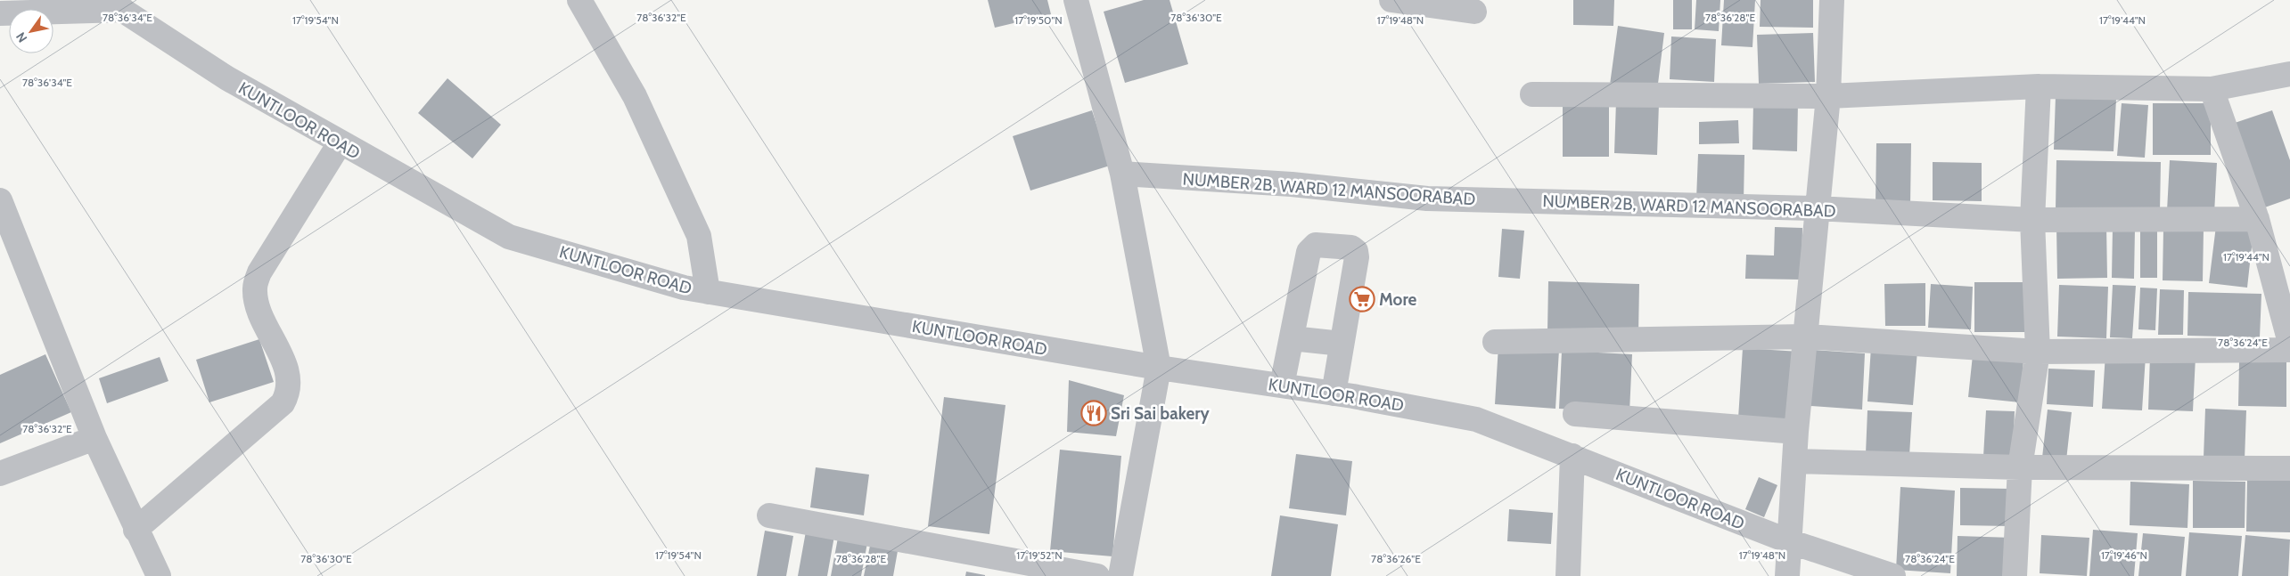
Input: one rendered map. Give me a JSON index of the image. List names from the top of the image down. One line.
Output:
{"streets":{"street":["KUNTLOOR ROAD","NUMBER 2B, WARD 12 MANSOORABAD"]},"places":{"supermarket":["More"],"restaurant":["Sri Sai bakery"]},"north":"bottom left","coordinates":["78°36'30\"E","78°36'34\"E","78°36'32\"E","78°36'28\"E","17°19'54\"N","17°19'50\"N","17°19'48\"N","17°19'44\"N","78°36'24\"E","17°19'52\"N","17°19'46\"N","78°36'26\"E"]}
